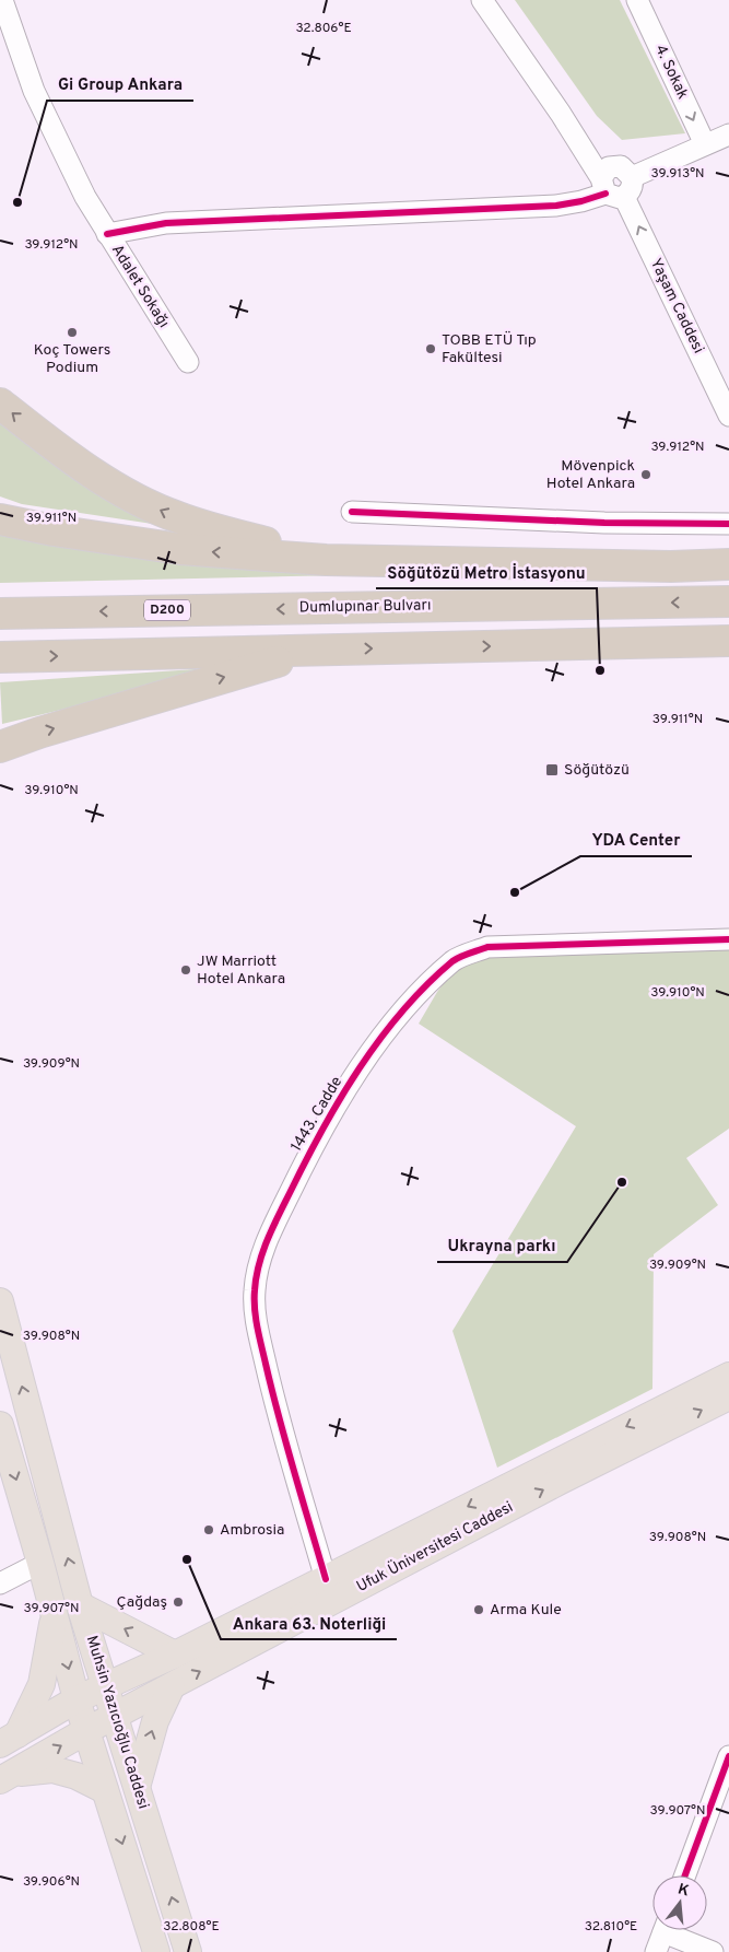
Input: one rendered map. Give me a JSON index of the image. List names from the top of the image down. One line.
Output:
{"streets":{"highway":["Dumlupınar Bulvarı","D200"],"main road":["Ufuk Üniversitesi Caddesi","Muhsin Yazıcıoğlu Caddesi"],"street":["4. Sokak","Adalet Sokağı","Yaşam Caddesi","1443. Cadde"]},"crossings":[["4. Sokak","Yaşam Caddesi"],["1443. Cadde","Ufuk Üniversitesi Caddesi"],["Ufuk Üniversitesi Caddesi","Muhsin Yazıcıoğlu Caddesi"]],"one_way":["4. Sokak","Yaşam Caddesi"],"places":{"other":["Gi Group Ankara","Koç Towers Podium","TOBB ETÜ Tıp Fakültesi","Mövenpick Hotel Ankara","Söğütözü Metro İstasyonu","YDA Center","JW Marriott Hotel Ankara","Ukrayna parkı","Ambrosia","Ankara 63. Noterliği","Çağdaş","Arma Kule"],"transit":["Söğütözü"]},"north":"top","coordinates":["32.806°E","39.913°N","39.912°N","39.911°N","39.910°N","39.909°N","39.908°N","39.907°N","39.906°N","32.808°E","32.810°E"]}
